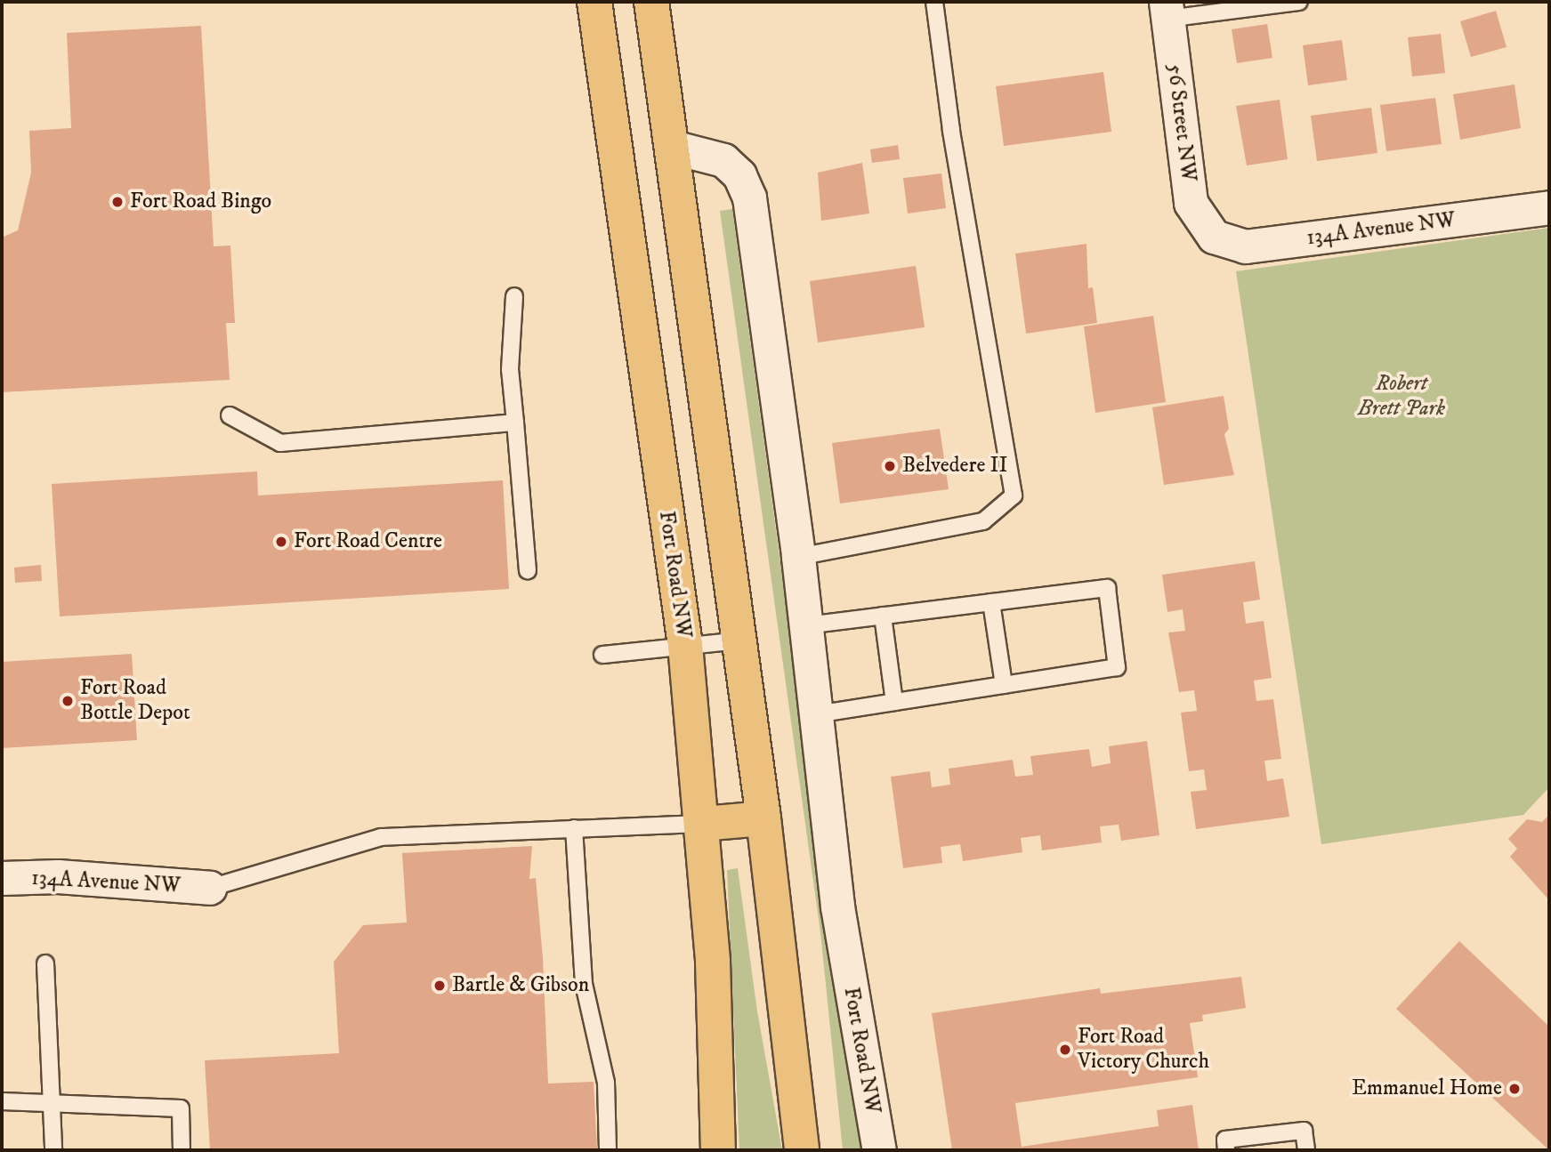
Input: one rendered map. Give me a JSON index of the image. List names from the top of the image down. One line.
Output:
{"streets":{"main road":["Fort Road NW"],"street":["56 Street NW","134A Avenue NW"]},"crossings":[["56 Street NW","134A Avenue NW"]],"parks":["Robert Brett Park"],"places":["Fort Road Bingo","Belvedere II","Fort Road Centre","Fort Road Bottle Depot","Bartle & Gibson","Fort Road Victory Church","Emmanuel Home"]}
